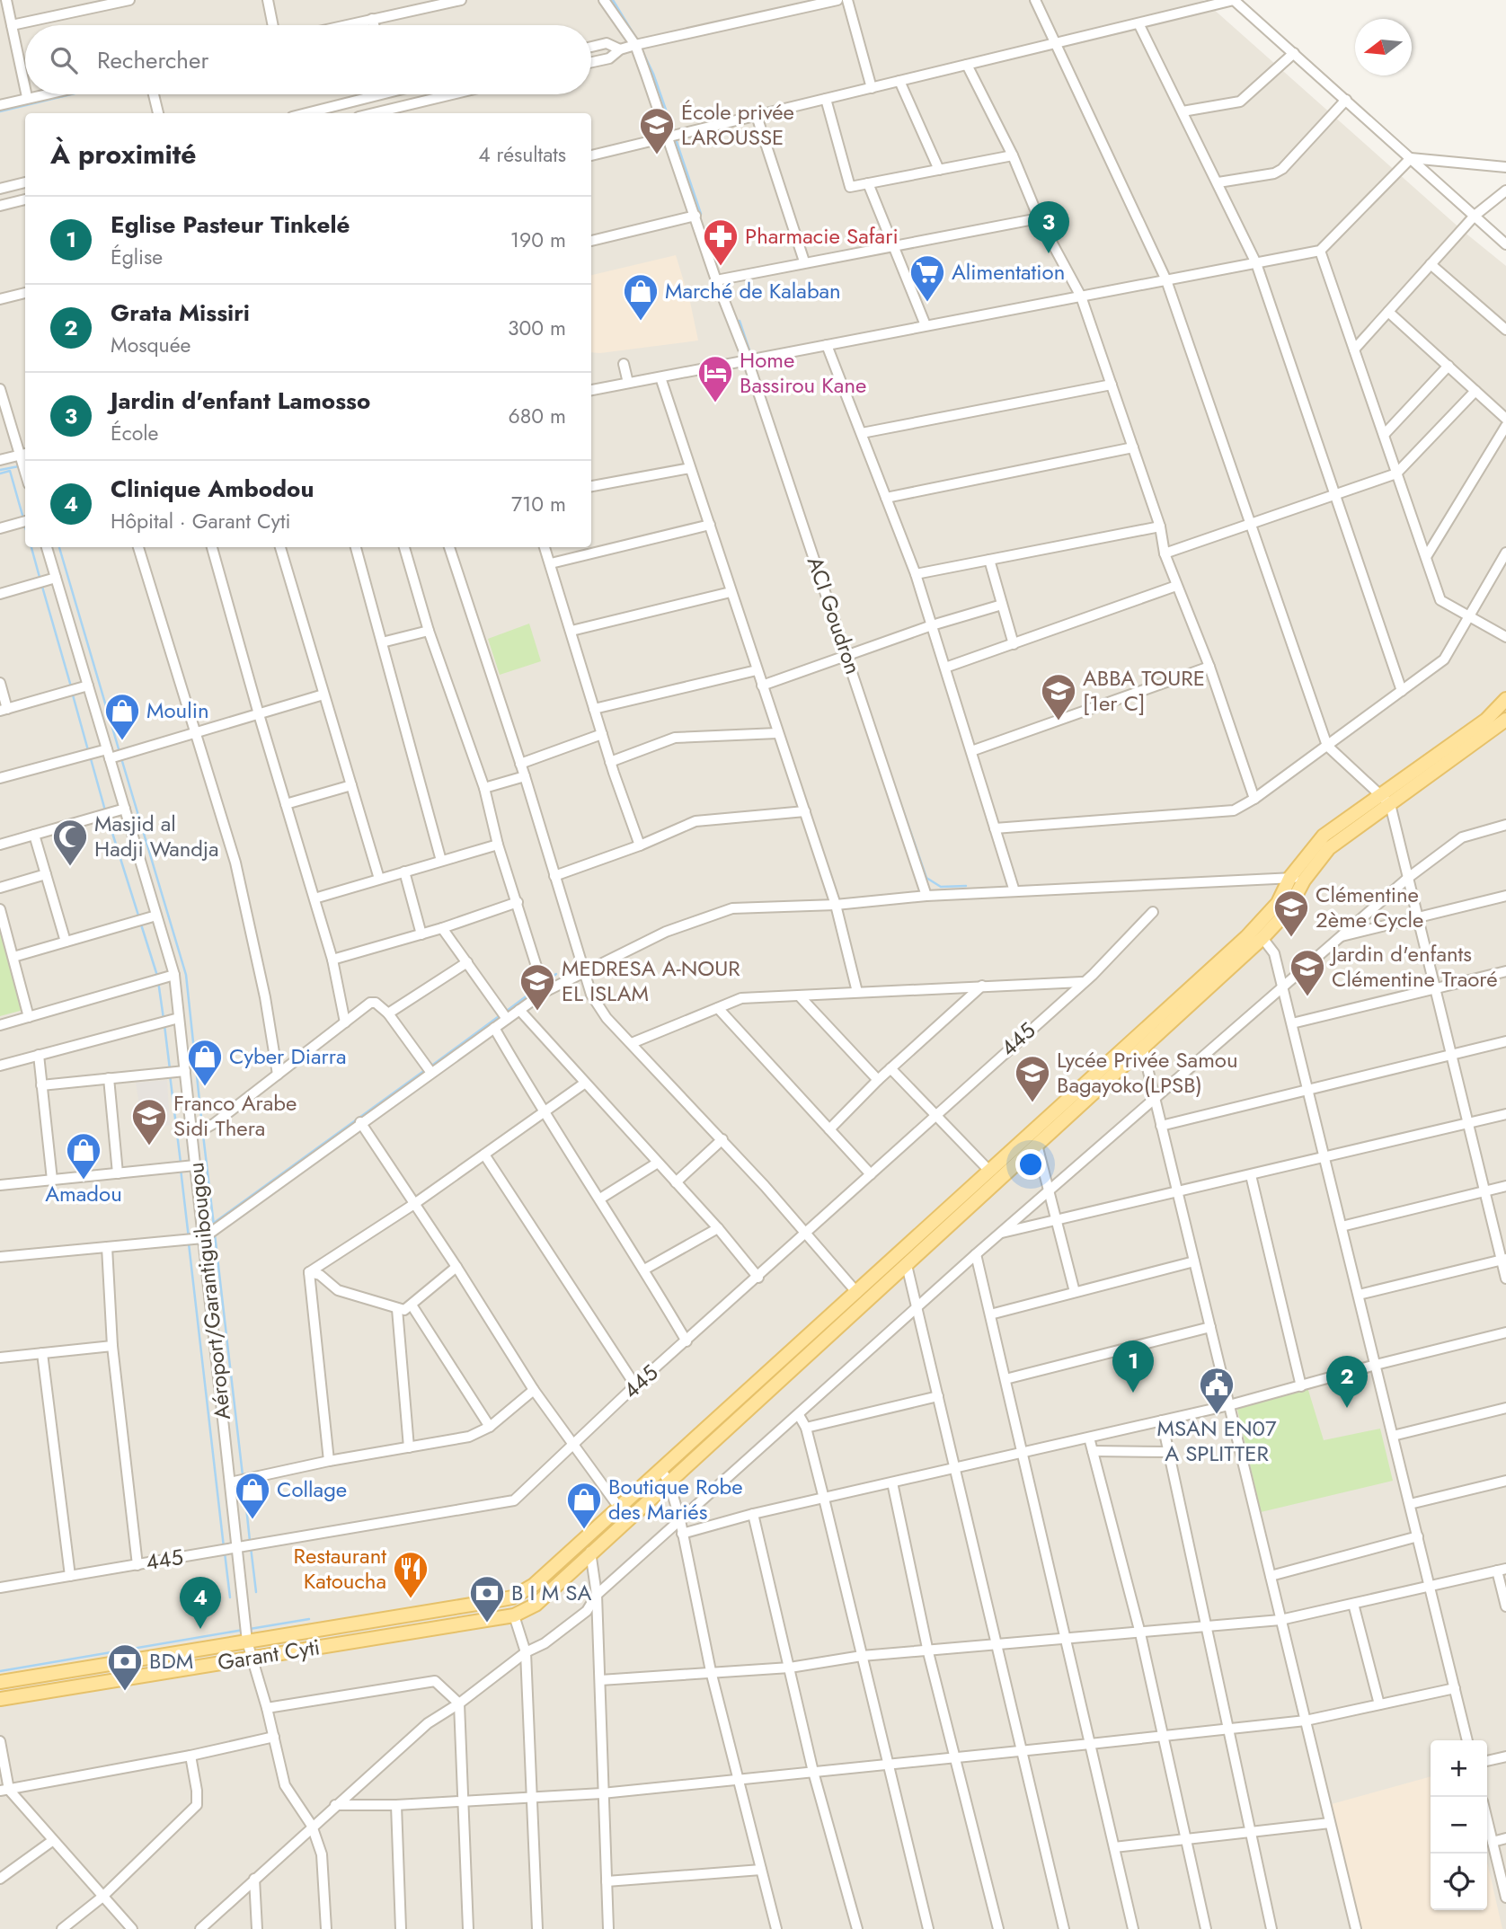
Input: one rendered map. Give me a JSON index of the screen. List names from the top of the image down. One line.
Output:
{"streets":{"main road":["Garant Cyti"],"street":["ACI Goudron","445","Aéroport/Garantiguibougou"]},"crossings":[["445","Aéroport/Garantiguibougou"],["Aéroport/Garantiguibougou","Garant Cyti"]],"places":{"school or university":["École privée LAROUSSE","ABBA TOURE [1er C]","Clémentine 2ème Cycle","Jardin d'enfants Clémentine Traoré","MEDRESA A-NOUR EL ISLAM","Lycée Privée Samou Bagayoko(LPSB)","Franco Arabe Sidi Thera"],"pharmacy":["Pharmacie Safari"],"supermarket":["Alimentation"],"shop":["Marché de Kalaban","Moulin","Cyber Diarra","Amadou","Collage","Boutique Robe des Mariés"],"hotel":["Home Bassirou Kane"],"mosque":["Masjid al Hadji Wandja"],"public building":["MSAN EN07 A SPLITTER"],"restaurant":["Restaurant Katoucha"],"bank":["B I M SA","BDM"]},"north":"left","page":{"search":"Rechercher","heading":["À proximité","4 résultats"],"list":[{"mark":"1","name":"Eglise Pasteur Tinkelé","note":"Église","value":"190 m"},{"mark":"2","name":"Grata Missiri","note":"Mosquée","value":"300 m"},{"mark":"3","name":"Jardin d'enfant Lamosso","note":"École","value":"680 m"},{"mark":"4","name":"Clinique Ambodou","note":"Hôpital · Garant Cyti","value":"710 m"}],"pins":["3","1","2","4"],"map_buttons":["+","−"]}}
